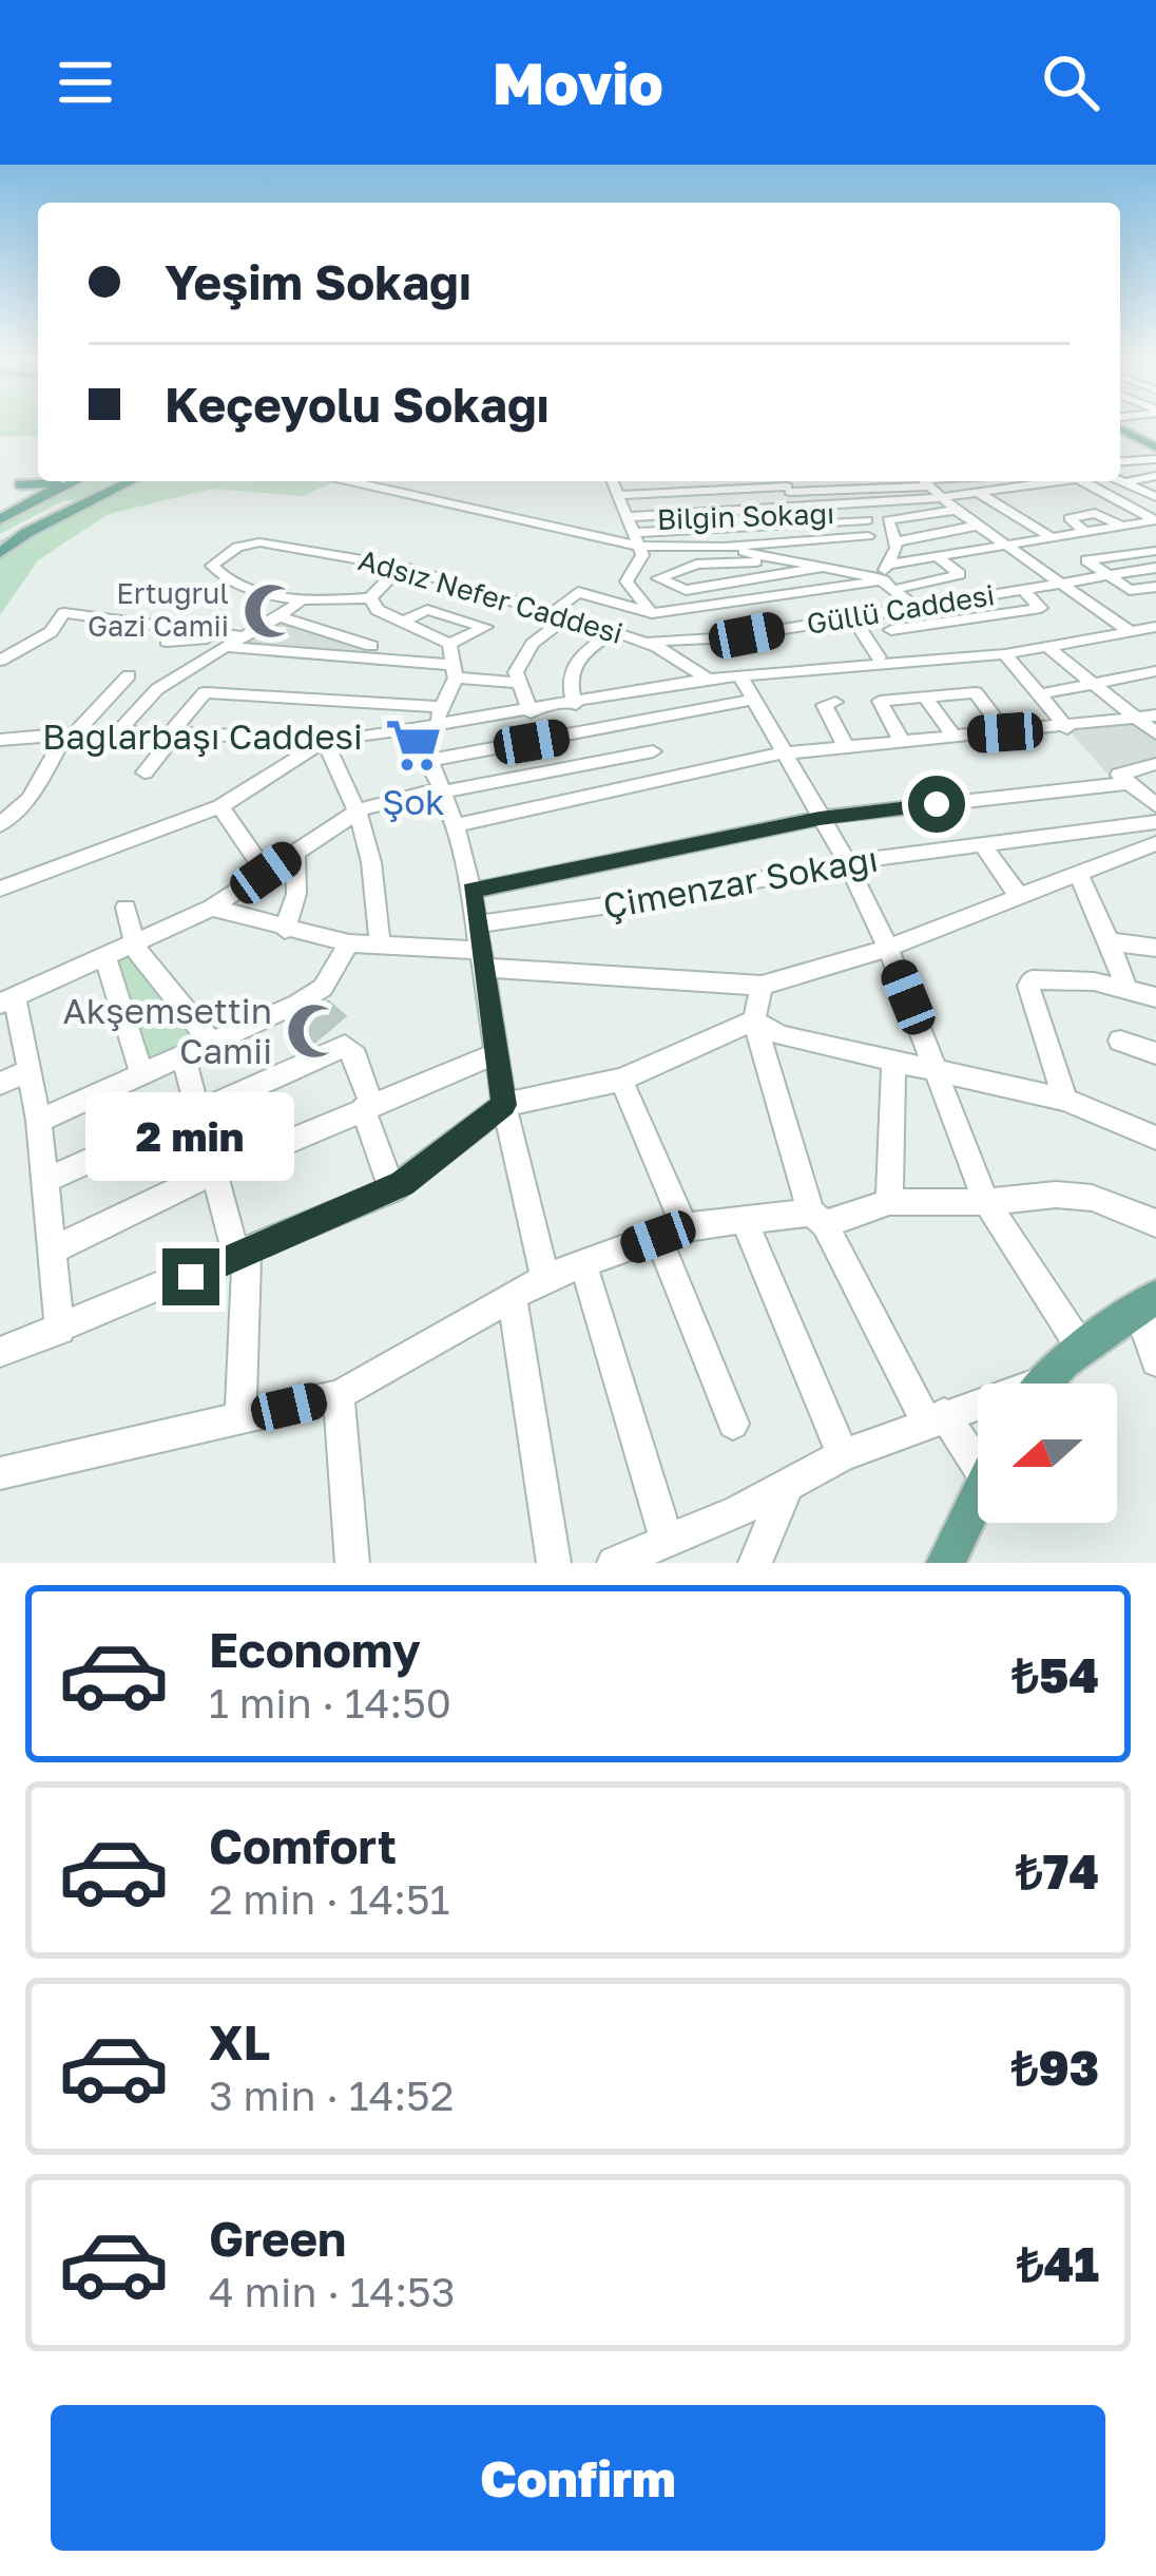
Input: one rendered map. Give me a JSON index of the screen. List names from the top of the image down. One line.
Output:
{"streets":{"street":["Bilgin Sokağı","Adsız Nefer Caddesi","Güllü Caddesi","Bağlarbaşı Caddesi","Çimenzar Sokağı"]},"crossings":[["Adsız Nefer Caddesi","Güllü Caddesi"],["Adsız Nefer Caddesi","Bağlarbaşı Caddesi"]],"places":{"mosque":["Ertuğrul Gazi Camii","Akşemsettin Camii"],"supermarket":["Şok"]},"north":"left","page":{"header":"Movio","banner":["Yeşim Sokağı","Keçeyolu Sokağı"],"bubble":"2 min","list":[{"name":"Economy","note":"1 min · 14:50","value":"₺54"},{"name":"Comfort","note":"2 min · 14:51","value":"₺74"},{"name":"XL","note":"3 min · 14:52","value":"₺93"},{"name":"Green","note":"4 min · 14:53","value":"₺41"}],"buttons":"Confirm"}}
